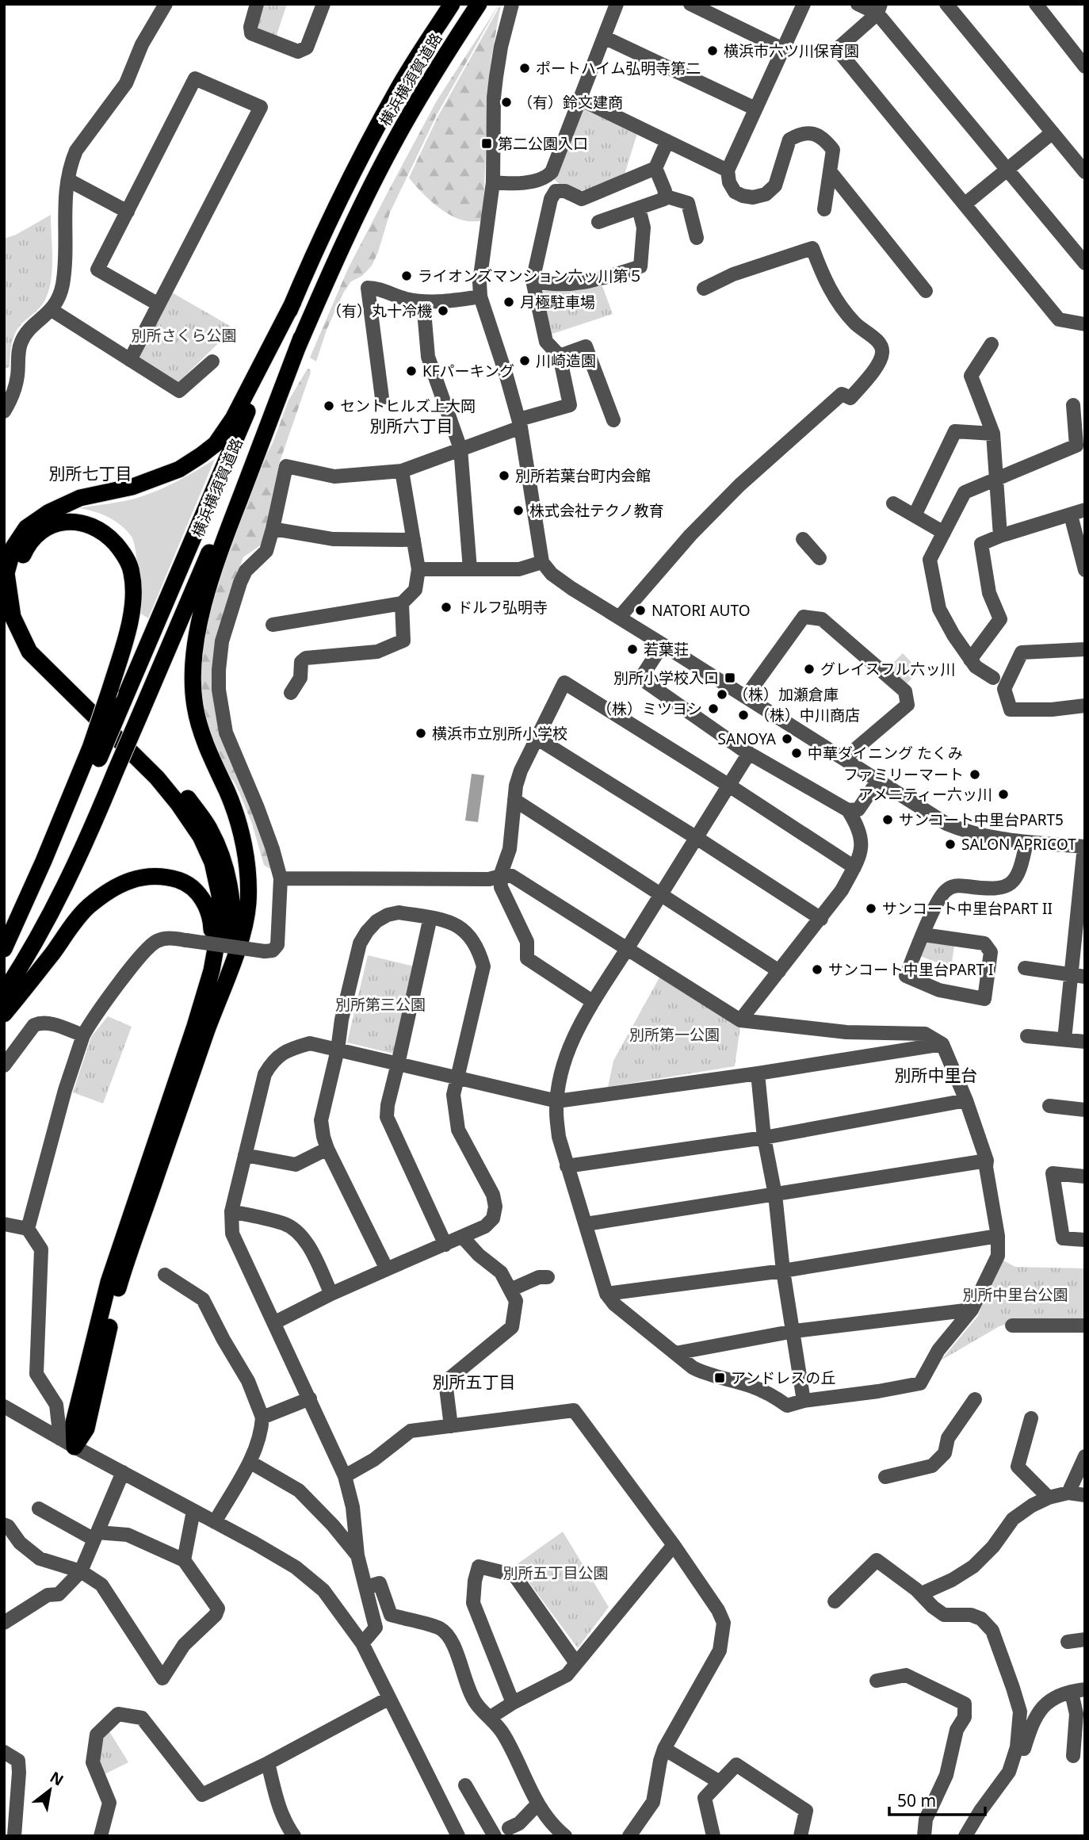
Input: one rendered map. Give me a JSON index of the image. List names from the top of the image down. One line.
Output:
{"streets":{"highway":["横浜横須賀道路"]},"districts":["別所六丁目","別所七丁目","別所中里台","別所五丁目"],"parks":["別所さくら公園","別所第三公園","別所第一公園","別所中里台公園","別所五丁目公園"],"places":{"other":["横浜市六ツ川保育園","ポートハイム弘明寺第二","（有）鈴文建商","ライオンズマンション六ッ川第５","月極駐車場","（有）丸十冷機","川崎造園","KFパーキング","セントヒルズ上大岡","別所若葉台町内会館","株式会社テクノ教育","ドルフ弘明寺","NATORI AUTO","若葉荘","グレイスフル六ッ川","（株）加瀬倉庫","（株）ミツヨシ","（株）中川商店","横浜市立別所小学校","SANOYA","中華ダイニング たくみ","ファミリーマート","アメニティー六ッ川","サンコート中里台PART5","SALON APRICOT","サンコート中里台PART II","サンコート中里台PART I"],"transit":["第二公園入口","別所小学校入口","アンドレスの丘"]},"scale_bar":"50 m","north":"top right"}
